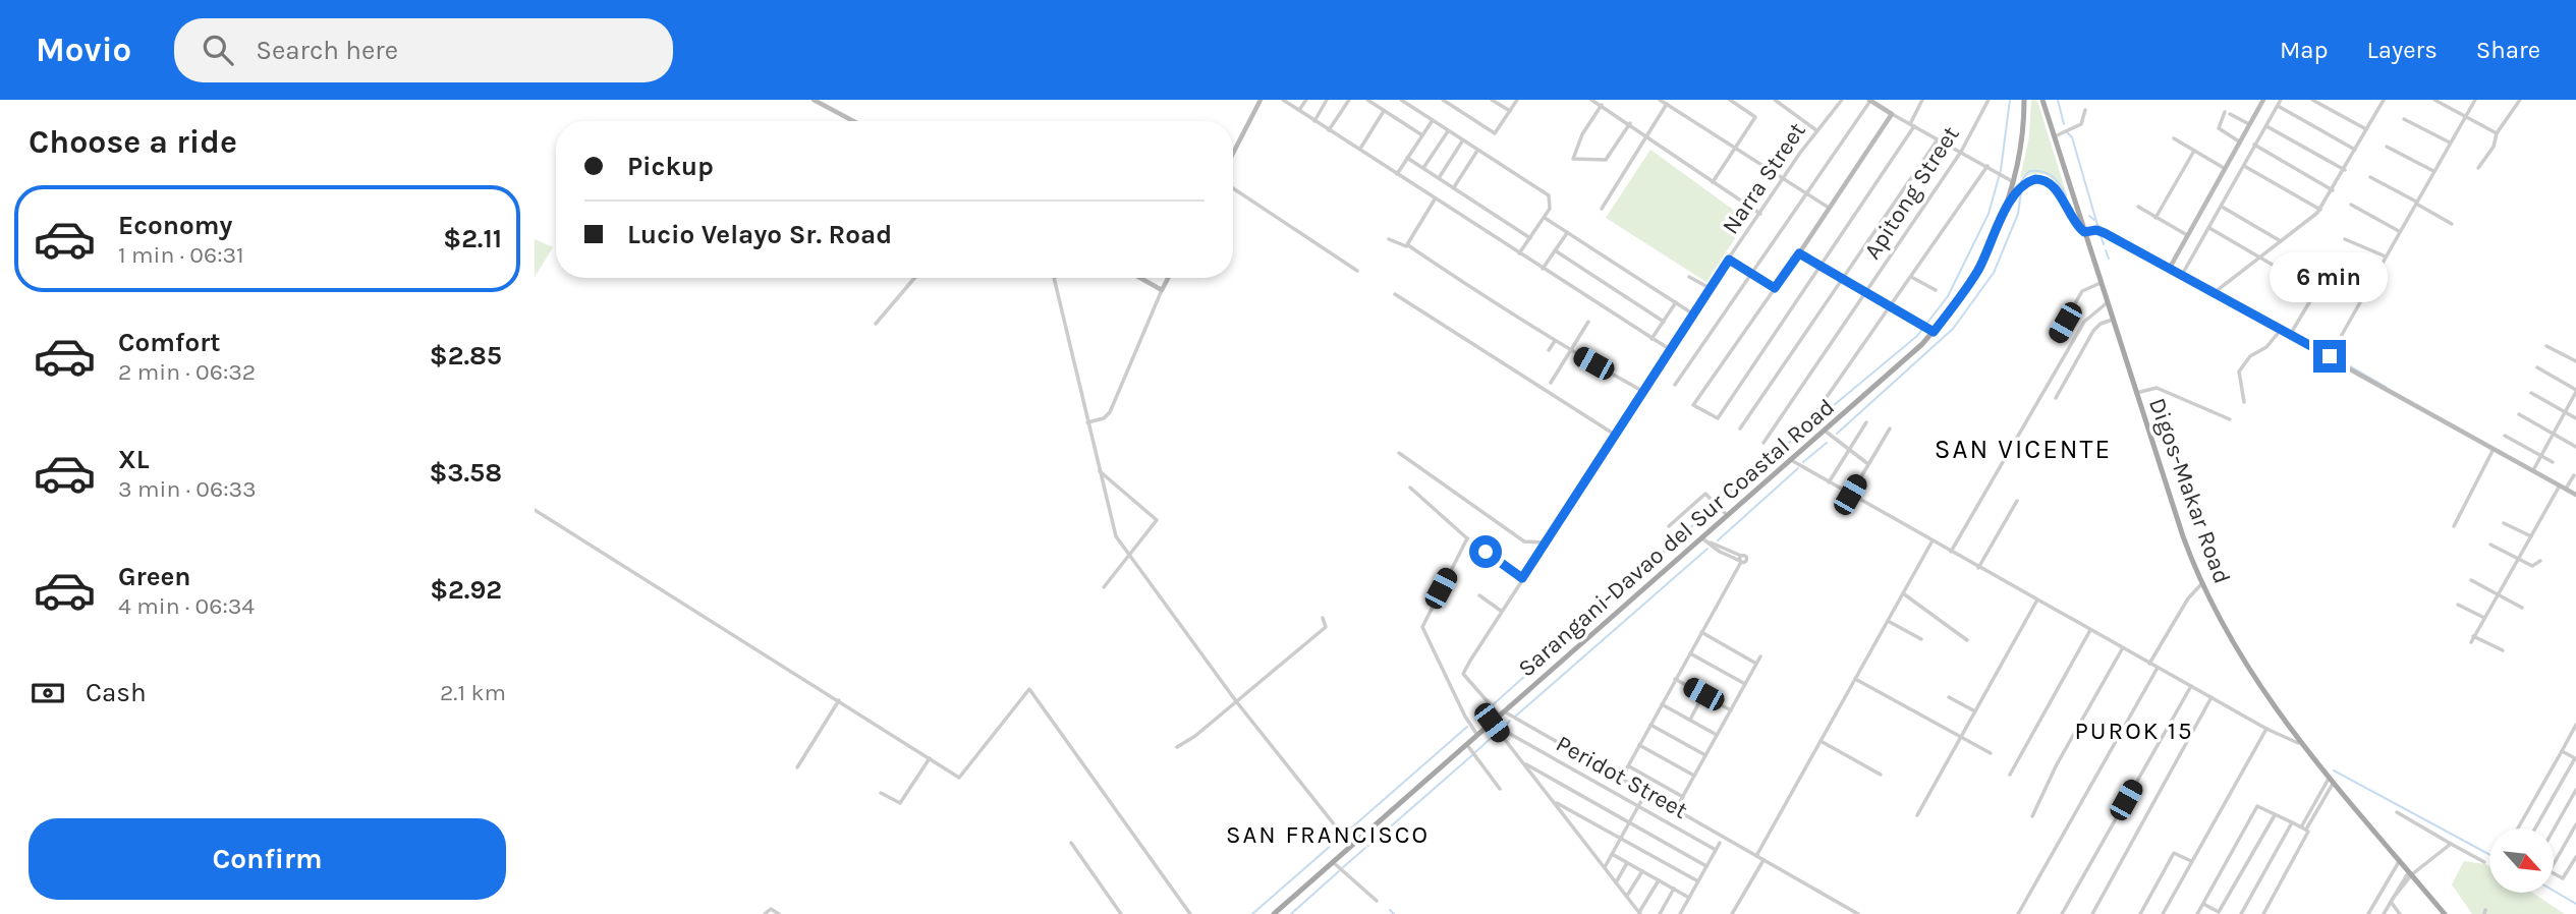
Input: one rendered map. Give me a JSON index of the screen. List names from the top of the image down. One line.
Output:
{"streets":{"main road":["Digos-Makar Road","Sarangani-Davao del Sur Coastal Road"],"street":["Narra Street","Apitong Street","Peridot Street"]},"crossings":[["Narra Street","Sarangani-Davao del Sur Coastal Road"],["Digos-Makar Road","Sarangani-Davao del Sur Coastal Road"]],"districts":["SAN VICENTE","PUROK 15","SAN FRANCISCO"],"north":"bottom right","page":{"header":"Movio","search":"Search here","nav":["Map","Layers","Share"],"heading":"Choose a ride","banner":["Pickup","Lucio Velayo Sr. Road"],"list":[{"name":"Economy","note":"1 min · 06:31","value":"$2.11"},{"name":"Comfort","note":"2 min · 06:32","value":"$2.85"},{"name":"XL","note":"3 min · 06:33","value":"$3.58"},{"name":"Green","note":"4 min · 06:34","value":"$2.92"}],"bubble":"6 min","pay":["Cash","2.1 km"],"buttons":"Confirm"}}
